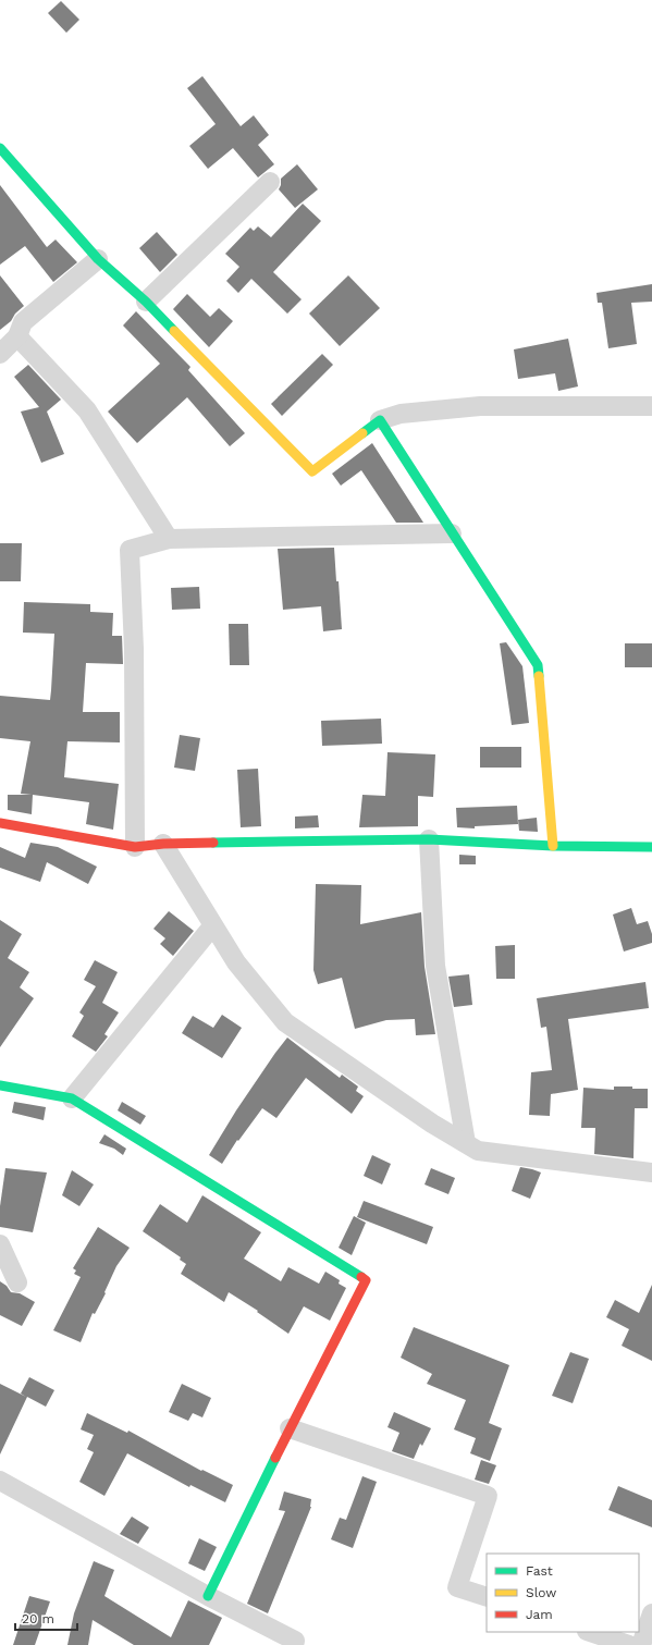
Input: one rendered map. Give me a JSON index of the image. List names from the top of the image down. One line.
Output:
{"legend":["Fast","Slow","Jam"],"scale_bar":"20 m"}
